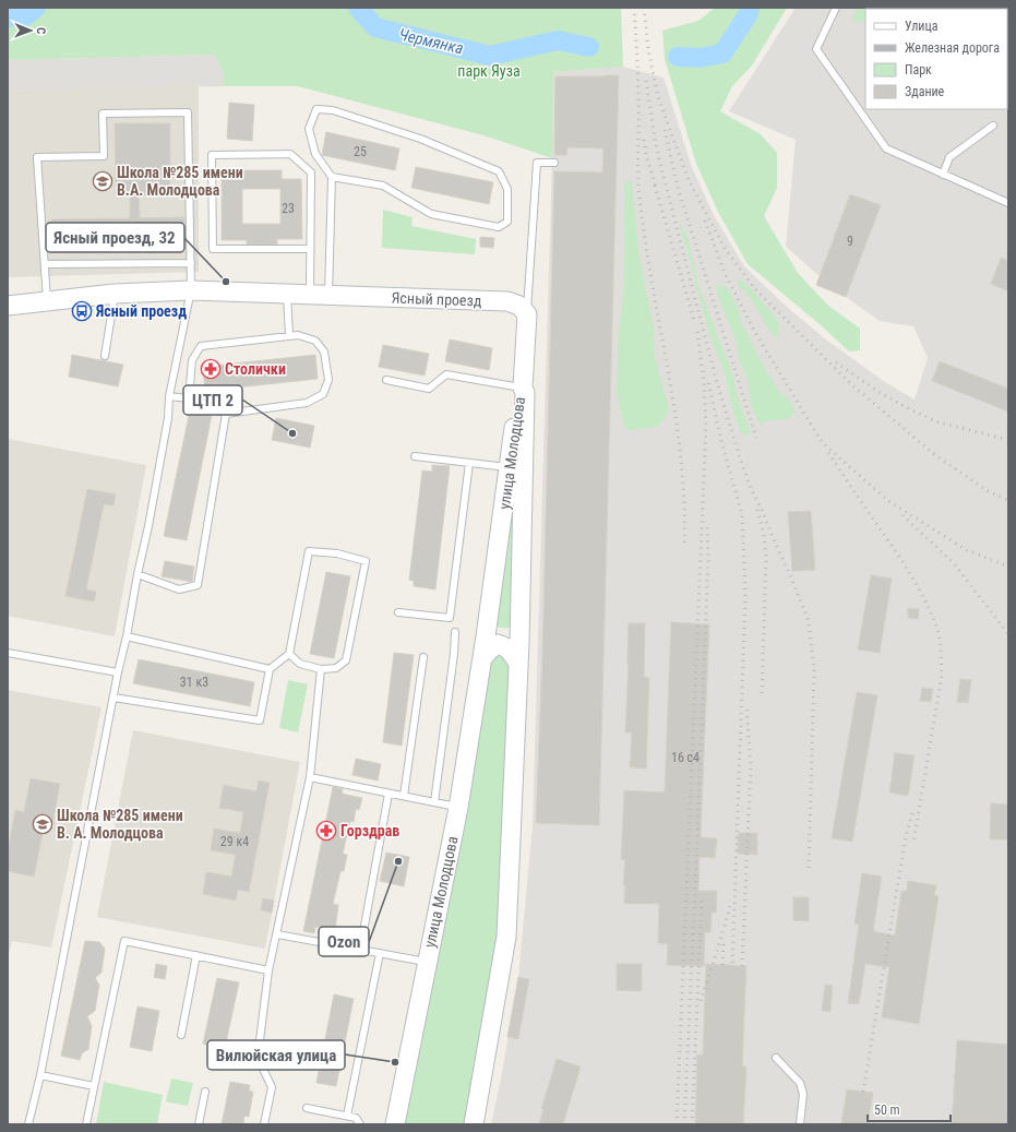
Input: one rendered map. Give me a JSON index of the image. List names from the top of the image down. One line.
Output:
{"streets":{"street":["Ясный проезд","улица Молодцова"]},"water":["Чермянка"],"parks":["парк Яуза"],"places":{"school or university":["Школа №285 имени В.А. Молодцова","Школа №285 имени В. А. Молодцова"],"other":["Ясный проезд, 32","ЦТП 2","Ozon","Вилюйская улица"],"bus stop":["Ясный проезд"],"pharmacy":["Столички","Горздрав"]},"house_numbers":["25","23","9","31 к3","16 с4","29 к4"],"legend":["Улица","Железная дорога","Парк","Здание"],"scale_bar":"50 m","north":"right"}
